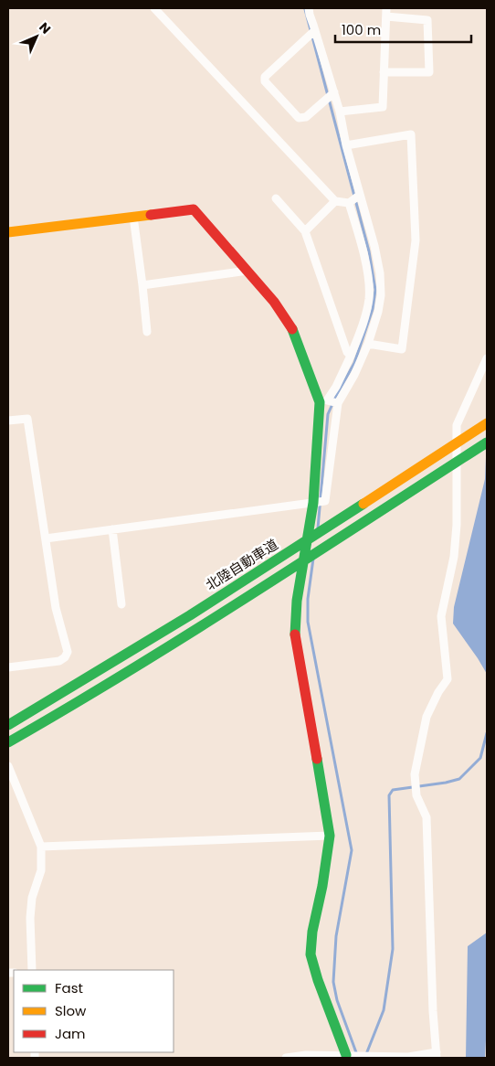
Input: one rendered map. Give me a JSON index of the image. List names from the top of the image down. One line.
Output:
{"streets":{"main road":["北陸自動車道"]},"legend":["Fast","Slow","Jam"],"scale_bar":"100 m","north":"top right"}
